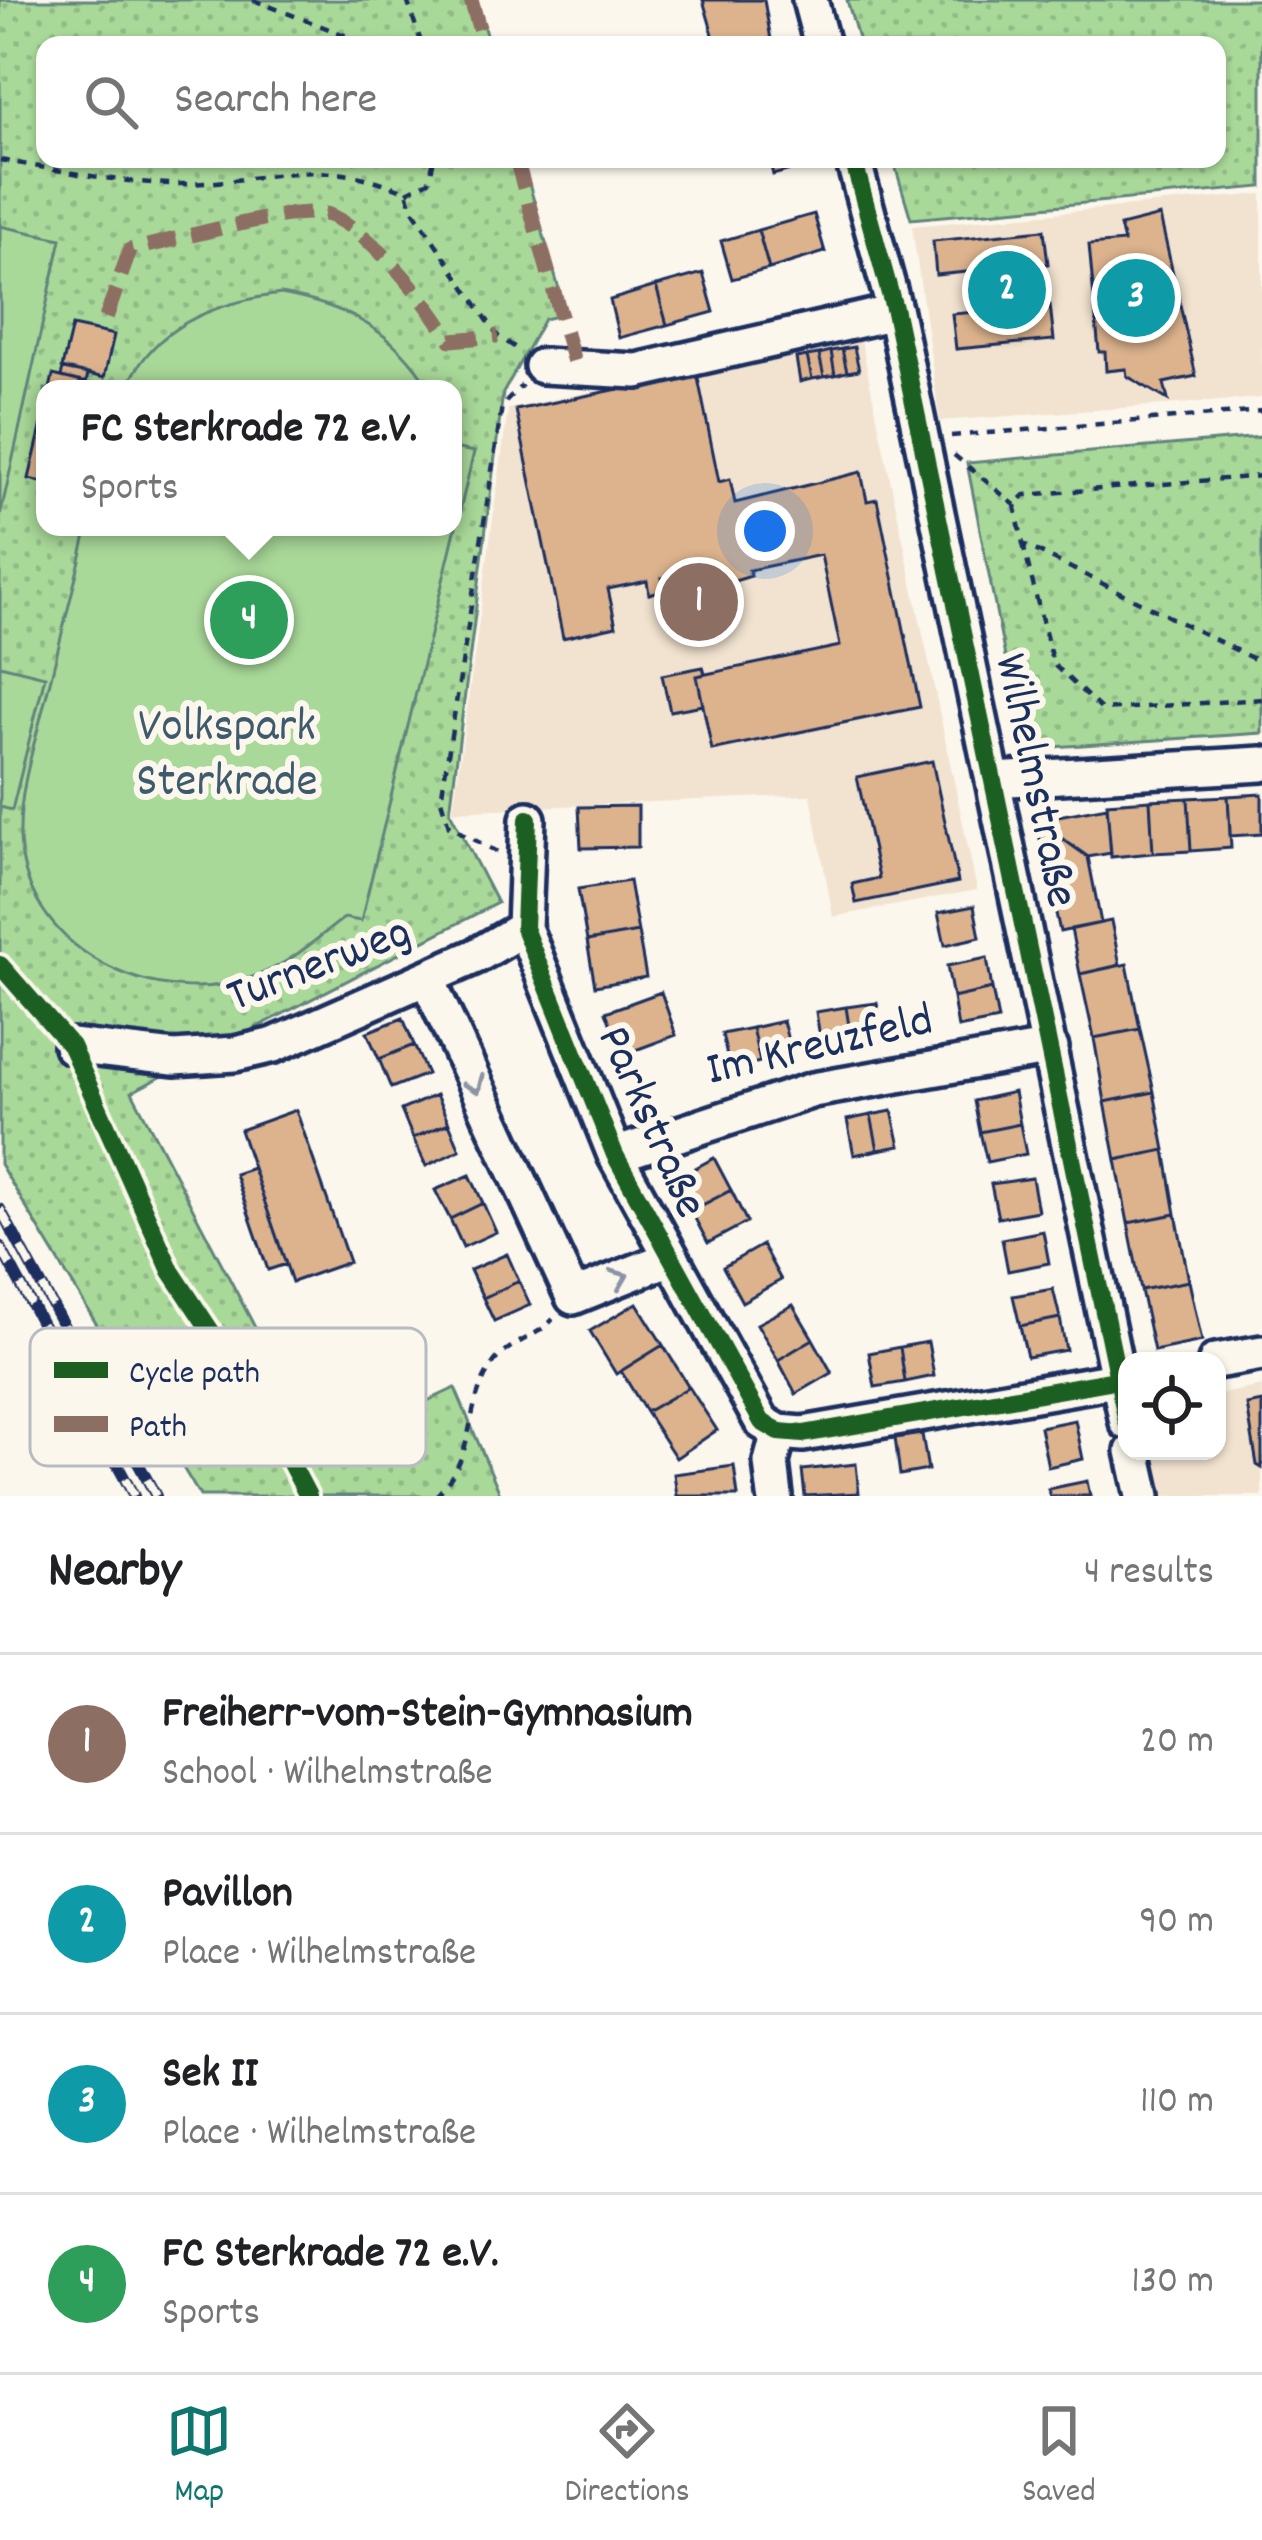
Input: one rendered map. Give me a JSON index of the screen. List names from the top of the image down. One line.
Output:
{"streets":{"street":["Wilhelmstraße","Turnerweg","Im Kreuzfeld","Parkstraße"]},"crossings":[["Wilhelmstraße","Im Kreuzfeld"],["Turnerweg","Parkstraße"],["Im Kreuzfeld","Parkstraße"]],"parks":["Volkspark Sterkrade"],"legend":["Cycle path","Path"],"page":{"search":"Search here","pins":["2","3","1","4"],"popup":["FC Sterkrade 72 e.V.","Sports"],"heading":["Nearby","4 results"],"list":[{"mark":"1","name":"Freiherr-vom-Stein-Gymnasium","note":"School · Wilhelmstraße","value":"20 m"},{"mark":"2","name":"Pavillon","note":"Place · Wilhelmstraße","value":"90 m"},{"mark":"3","name":"Sek II","note":"Place · Wilhelmstraße","value":"110 m"},{"mark":"4","name":"FC Sterkrade 72 e.V.","note":"Sports","value":"130 m"}],"nav":["Map","Directions","Saved"]}}
